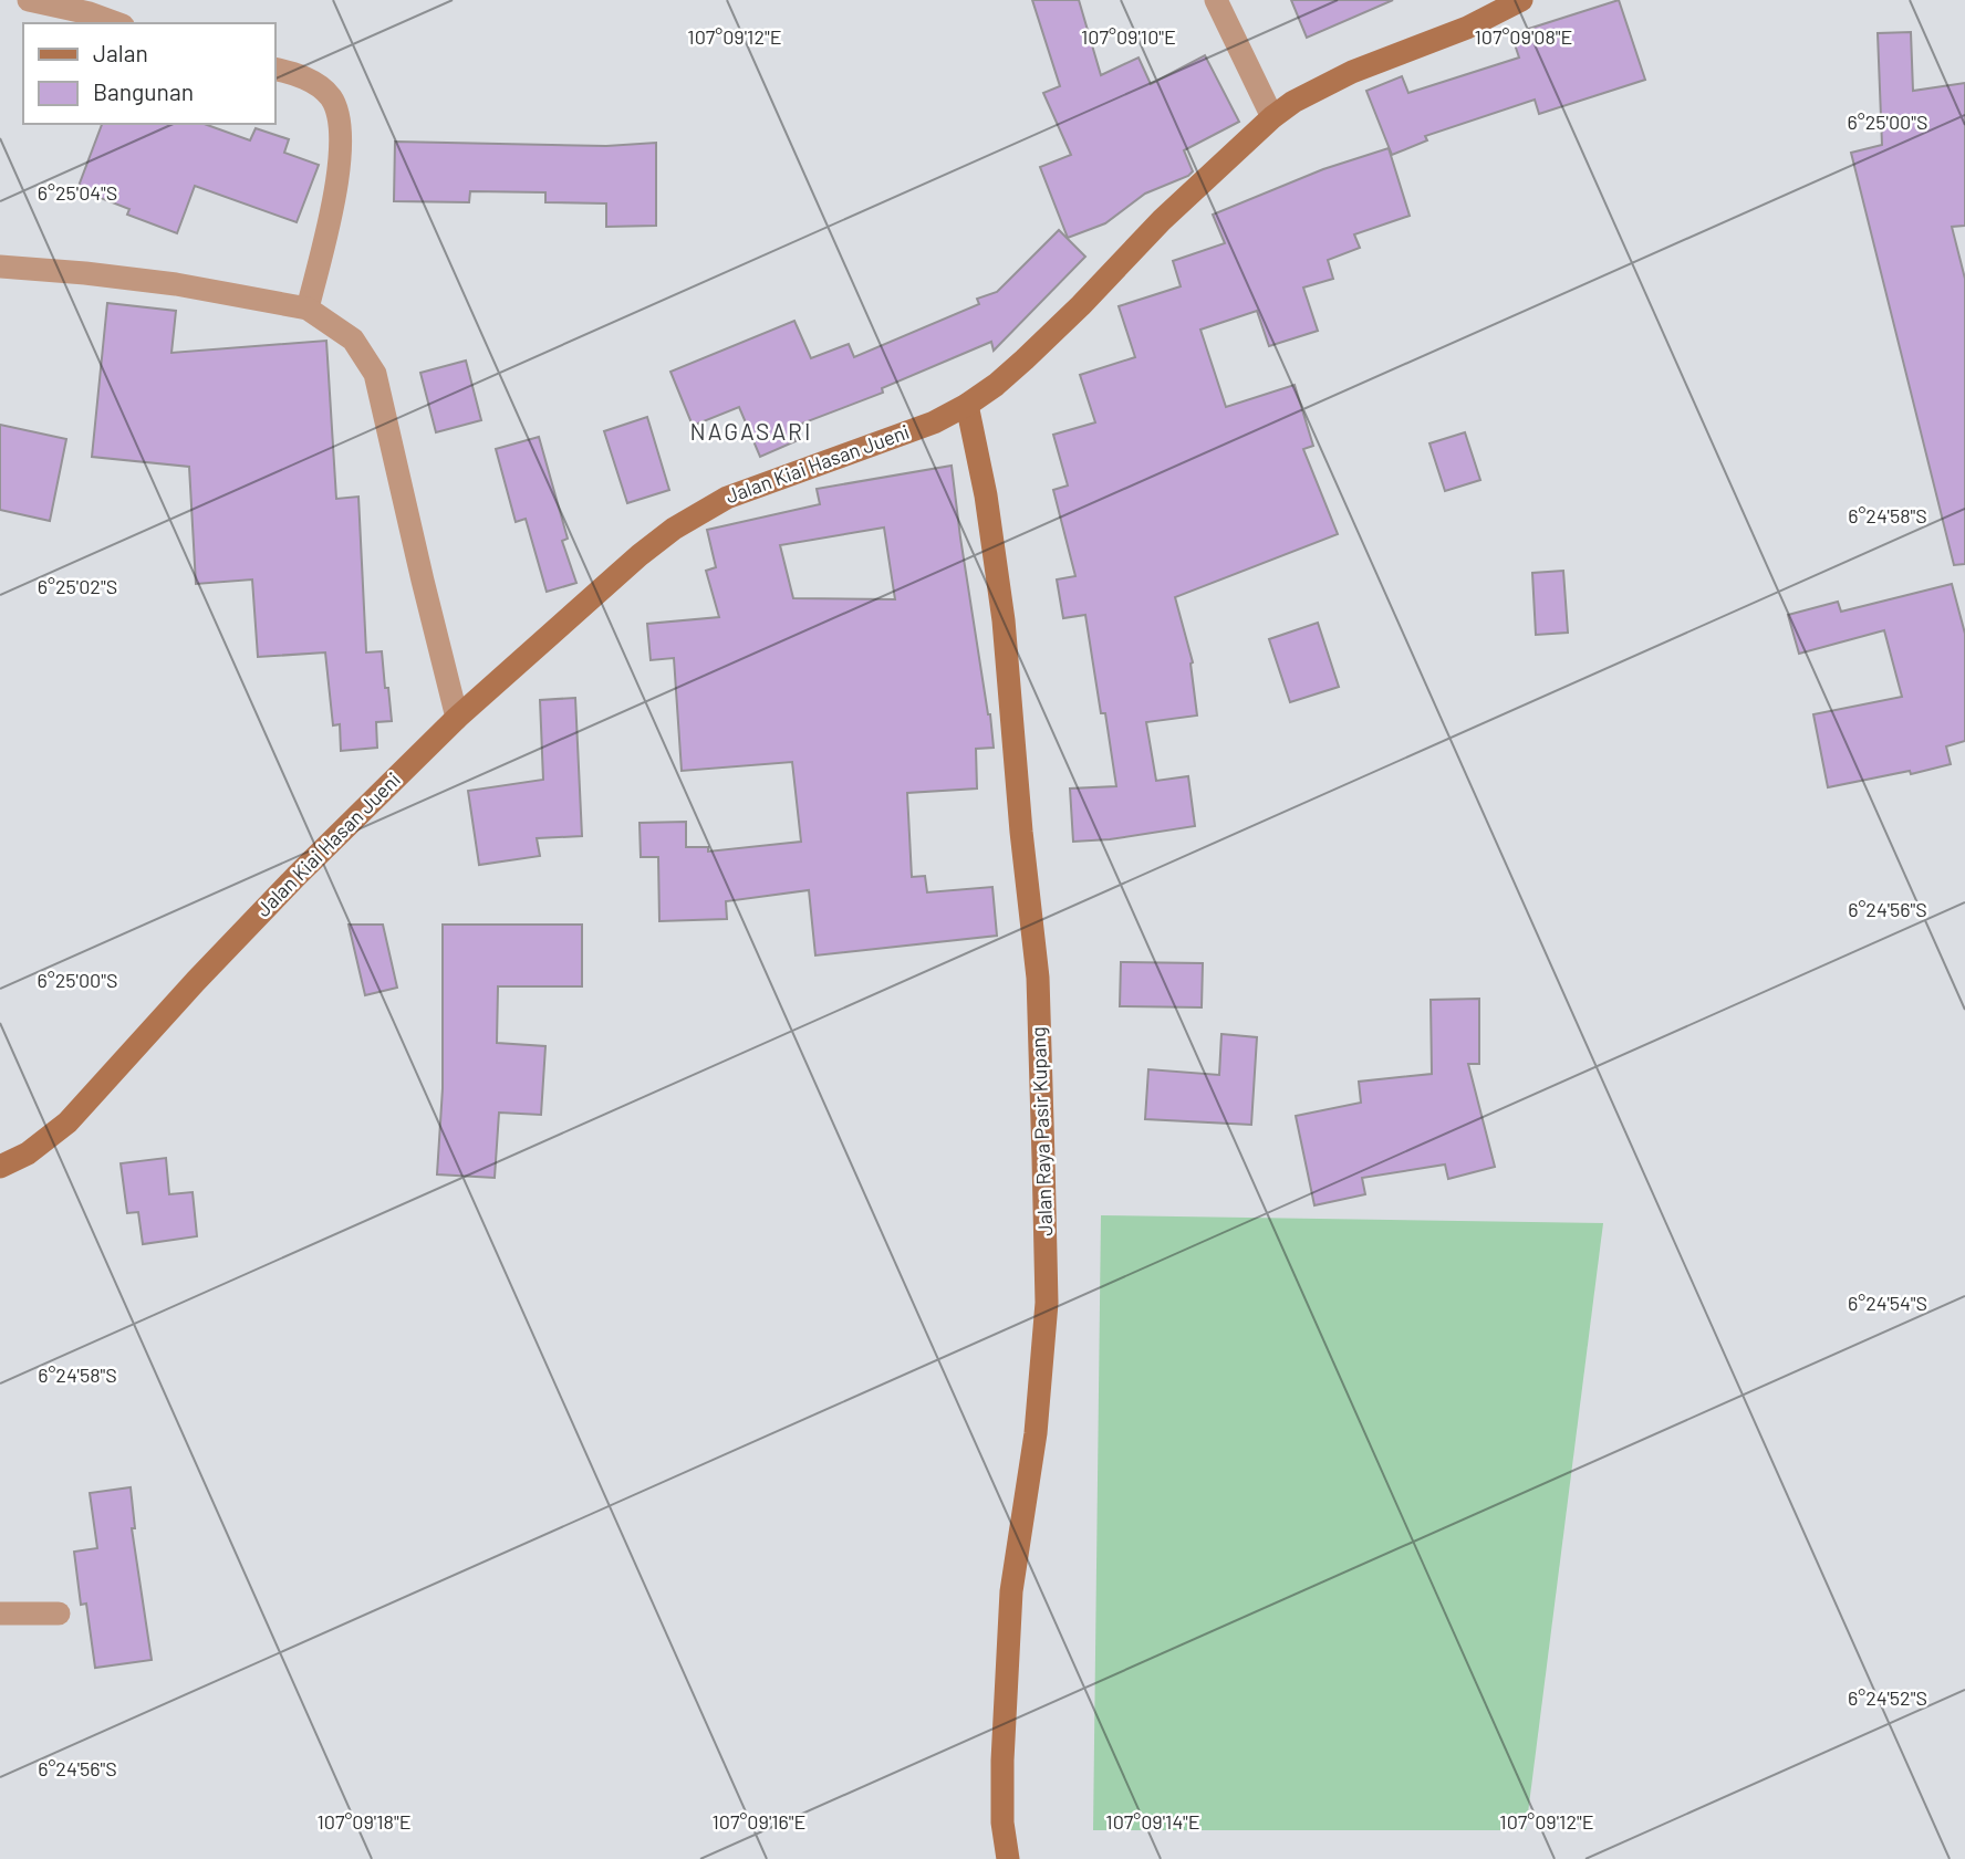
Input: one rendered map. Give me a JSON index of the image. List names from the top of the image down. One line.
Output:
{"streets":{"street":["Jalan Kiai Hasan Jueni","Jalan Raya Pasir Kupang"]},"crossings":[["Jalan Kiai Hasan Jueni","Jalan Raya Pasir Kupang"]],"districts":["NAGASARI"],"legend":["Jalan","Bangunan"],"coordinates":["107°09'12\"E","107°09'10\"E","107°09'08\"E","6°25'00\"S","6°25'04\"S","6°24'58\"S","6°25'02\"S","6°24'56\"S","6°24'54\"S","6°24'52\"S","107°09'18\"E","107°09'16\"E","107°09'14\"E"]}
